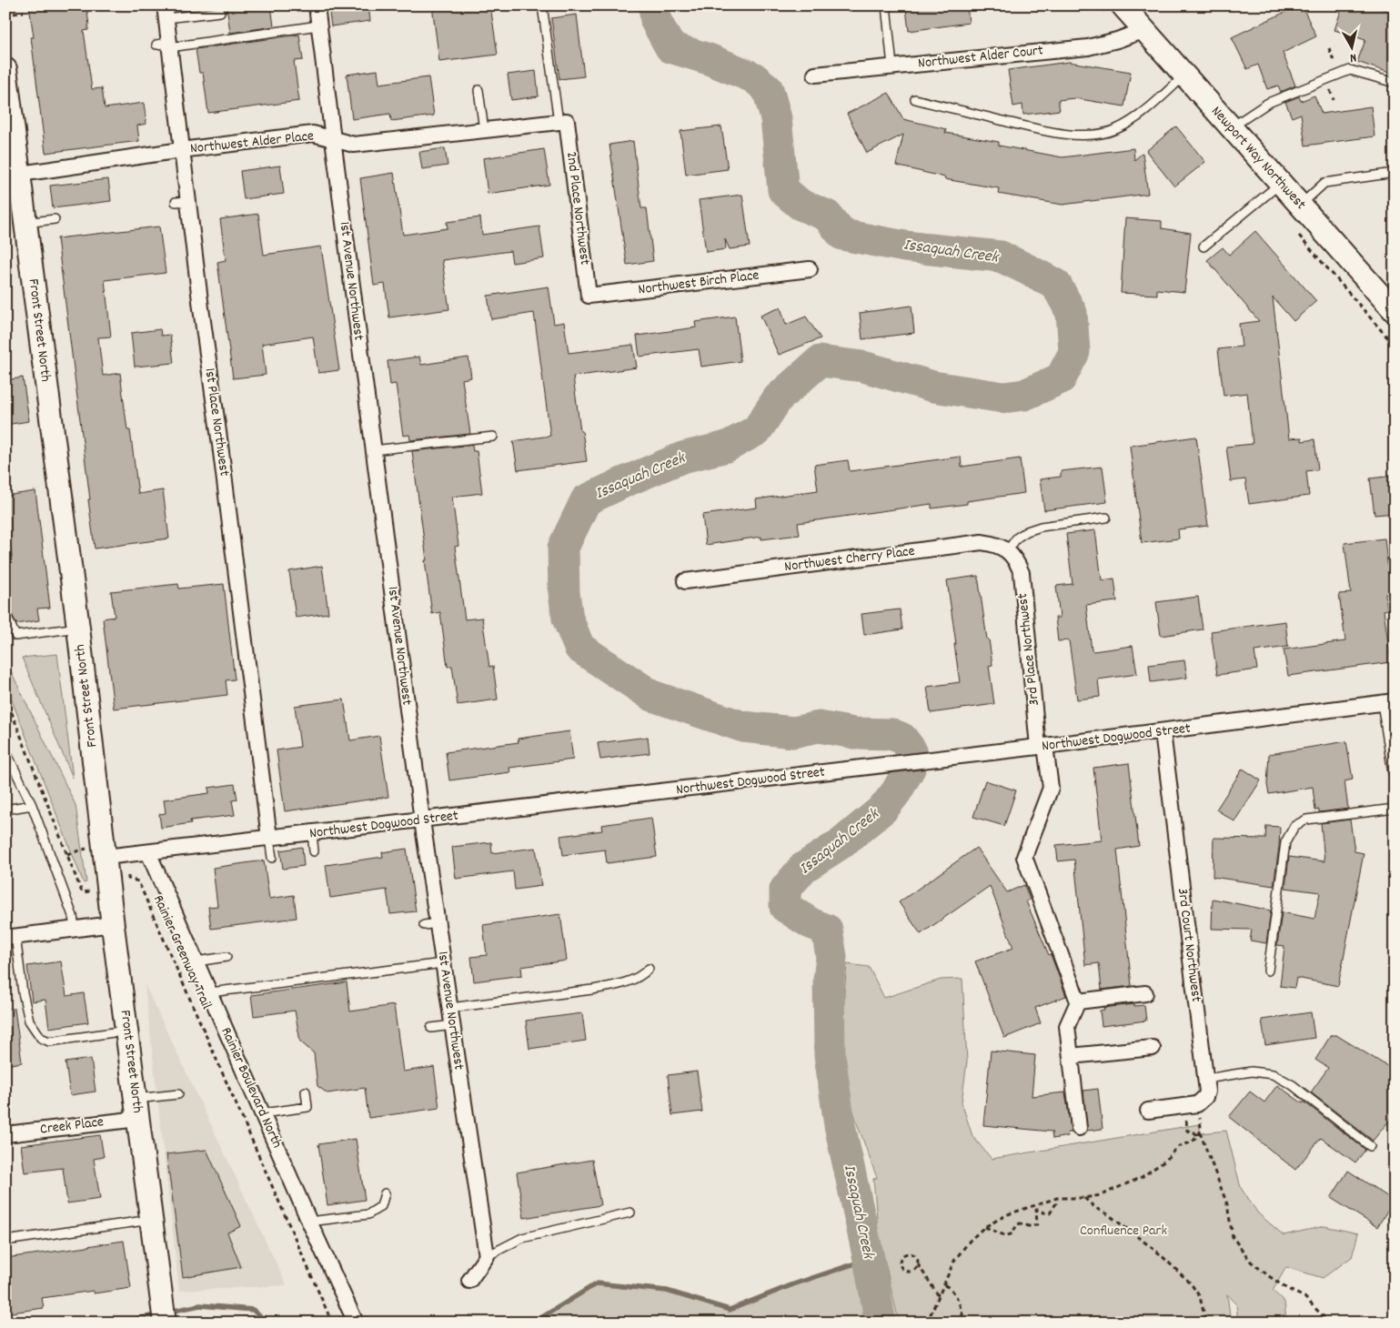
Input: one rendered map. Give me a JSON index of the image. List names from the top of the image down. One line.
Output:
{"streets":{"main road":["Newport Way Northwest","Front Street North"],"street":["Northwest Alder Court","Northwest Alder Place","2nd Place Northwest","1st Avenue Northwest","Northwest Birch Place","1st Place Northwest","Northwest Cherry Place","3rd Place Northwest","Northwest Dogwood Street","3rd Court Northwest","Rainier Boulevard North","Creek Place"],"path":["Rainier Greenway Trail"]},"crossings":[["Northwest Alder Court","Newport Way Northwest"],["Northwest Alder Place","2nd Place Northwest"],["Northwest Alder Place","1st Avenue Northwest"],["Northwest Alder Place","Front Street North"],["Northwest Alder Place","1st Place Northwest"],["2nd Place Northwest","Northwest Birch Place"],["1st Avenue Northwest","Northwest Dogwood Street"],["Front Street North","Northwest Dogwood Street"],["Front Street North","Creek Place"],["1st Place Northwest","Northwest Dogwood Street"],["Northwest Cherry Place","3rd Place Northwest"],["3rd Place Northwest","Northwest Dogwood Street"],["Northwest Dogwood Street","3rd Court Northwest"],["Northwest Dogwood Street","Rainier Boulevard North"]],"water":["Issaquah Creek"],"parks":["Confluence Park"],"north":"bottom"}
